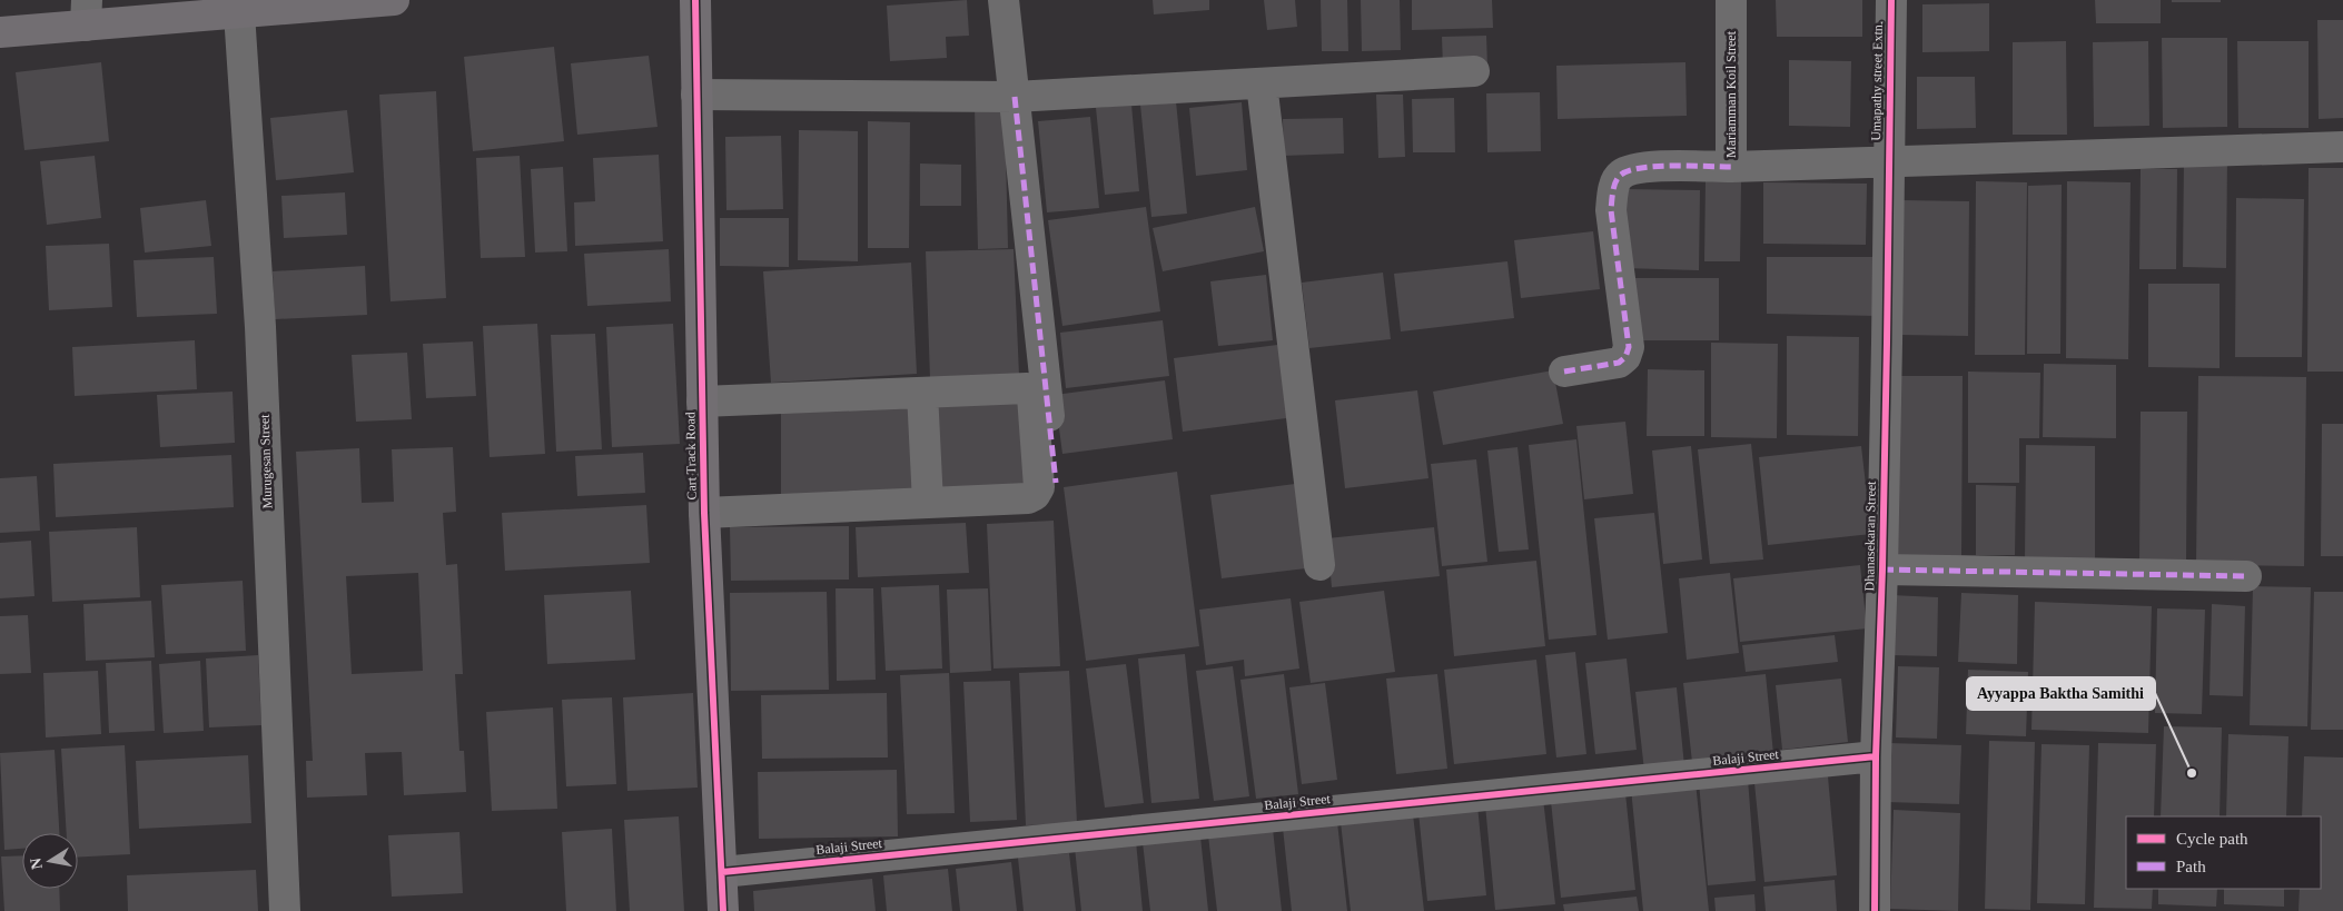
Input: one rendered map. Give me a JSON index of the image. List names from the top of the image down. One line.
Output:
{"streets":{"street":["Umapathy street Extn.","Mariamman Koil Street","Cart Track Road","Murugesan Street","Dhanasekaran Street","Balaji Street"]},"crossings":[["Umapathy street Extn.","Mariamman Koil Street"],["Umapathy street Extn.","Dhanasekaran Street"],["Mariamman Koil Street","Dhanasekaran Street"],["Cart Track Road","Balaji Street"],["Dhanasekaran Street","Balaji Street"]],"places":["Ayyappa Baktha Samithi"],"legend":["Cycle path","Path"],"north":"left"}
